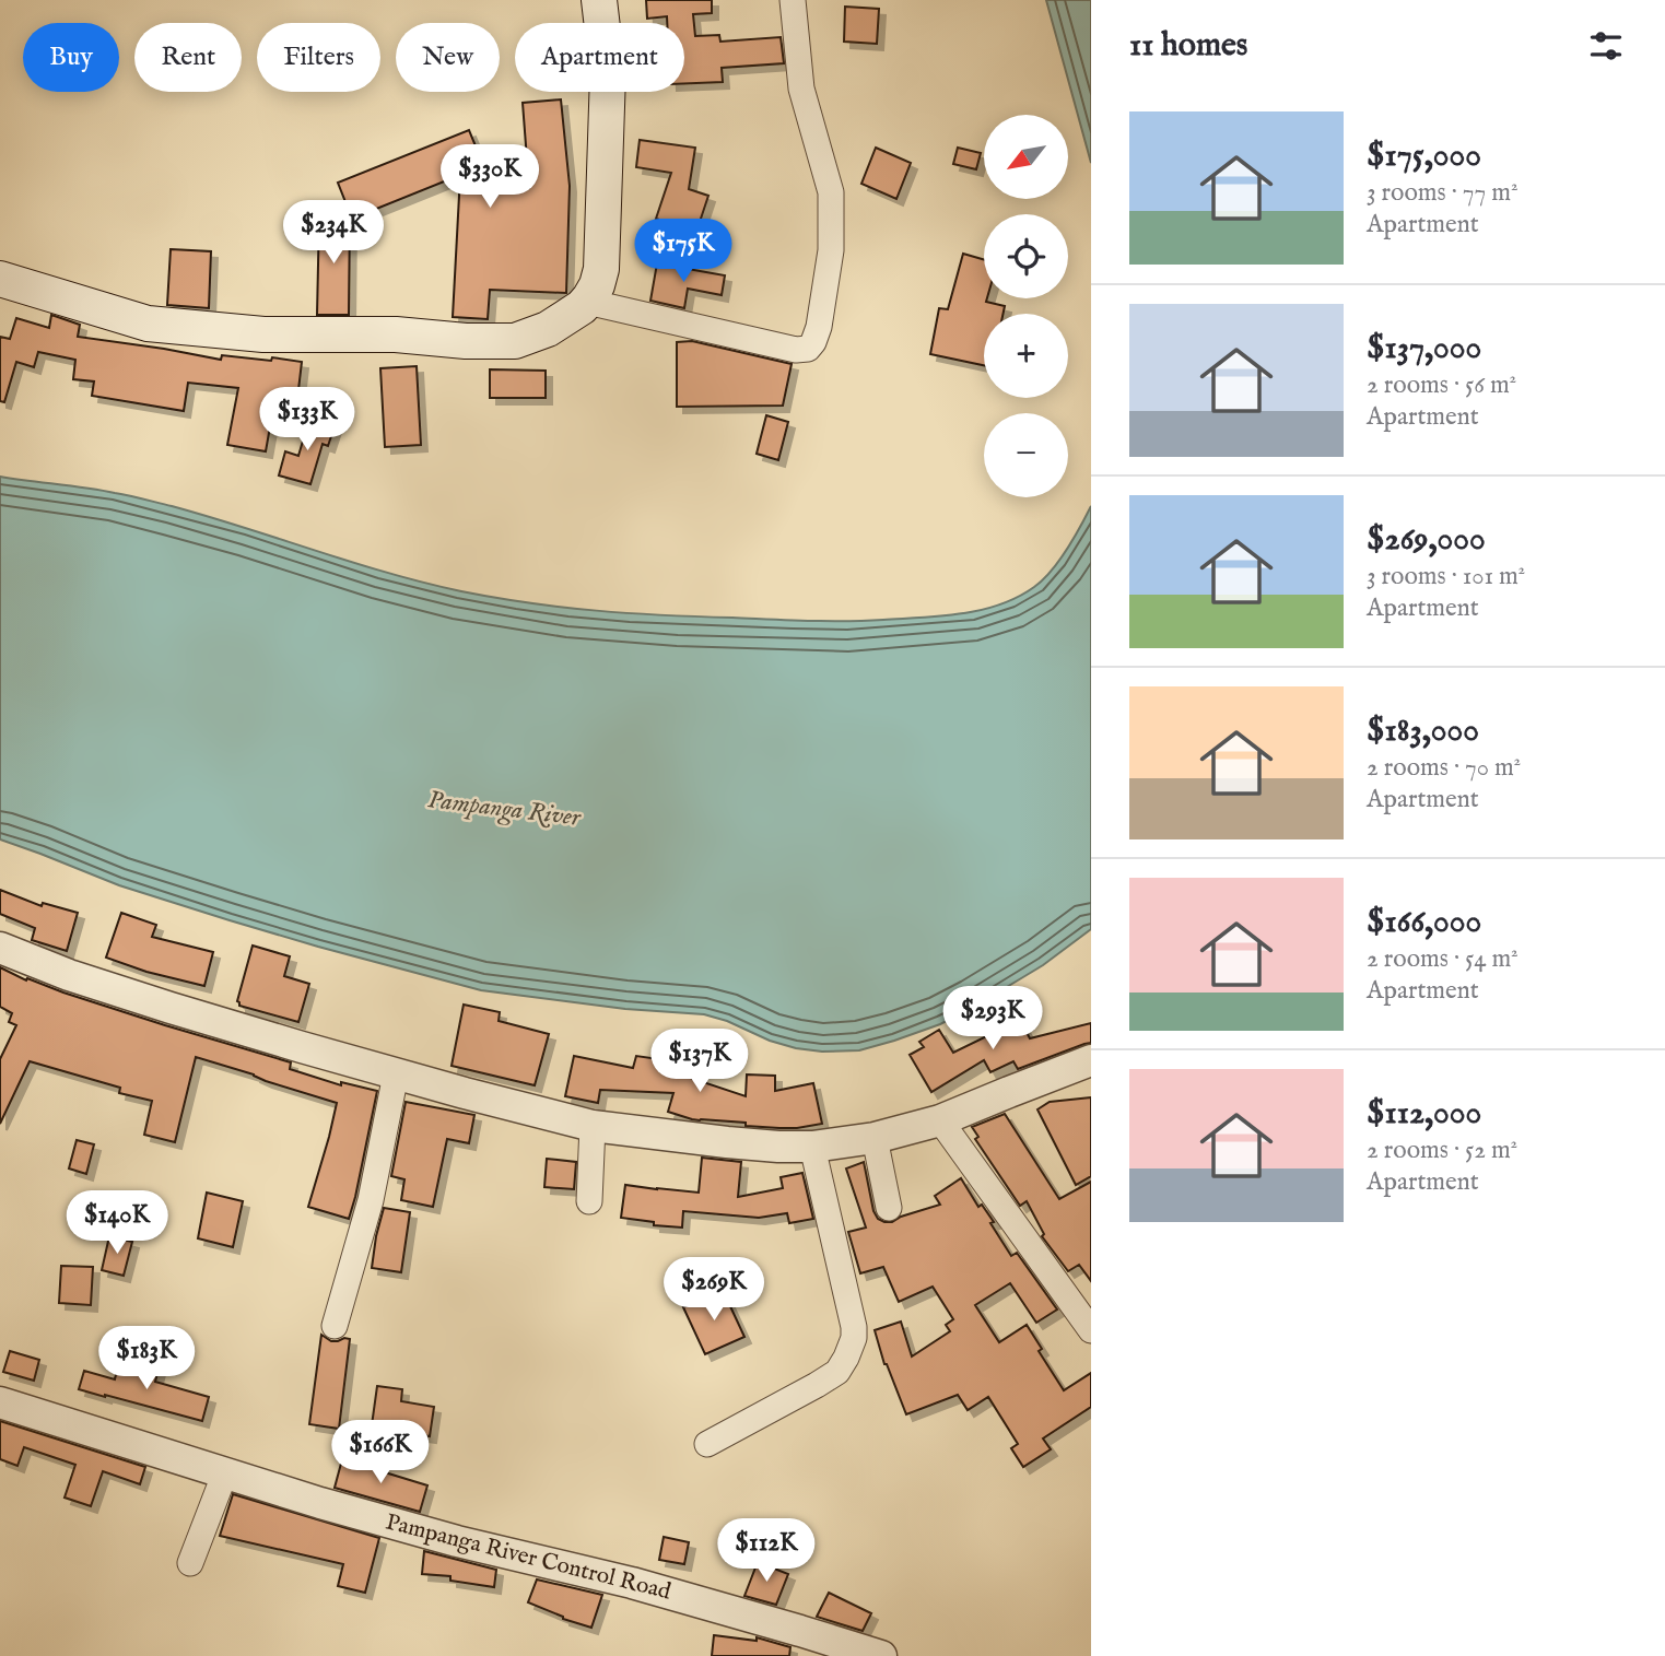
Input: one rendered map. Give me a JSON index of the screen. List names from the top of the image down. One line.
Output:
{"streets":{"street":["Pampanga River Control Road"]},"water":["Pampanga River"],"north":"bottom left","page":{"heading":"11 homes","chip":["Buy","Rent","Filters","New","Apartment"],"list":[{"name":"$175,000","note":"3 rooms · 77 m² · Apartment"},{"name":"$137,000","note":"2 rooms · 56 m² · Apartment"},{"name":"$269,000","note":"3 rooms · 101 m² · Apartment"},{"name":"$183,000","note":"2 rooms · 70 m² · Apartment"},{"name":"$166,000","note":"2 rooms · 54 m² · Apartment"},{"name":"$112,000","note":"2 rooms · 52 m² · Apartment"}],"map_buttons":["+","−"],"price":["$330K","$234K","$175K","$133K","$293K","$137K","$140K","$269K","$183K","$166K","$112K"]}}
